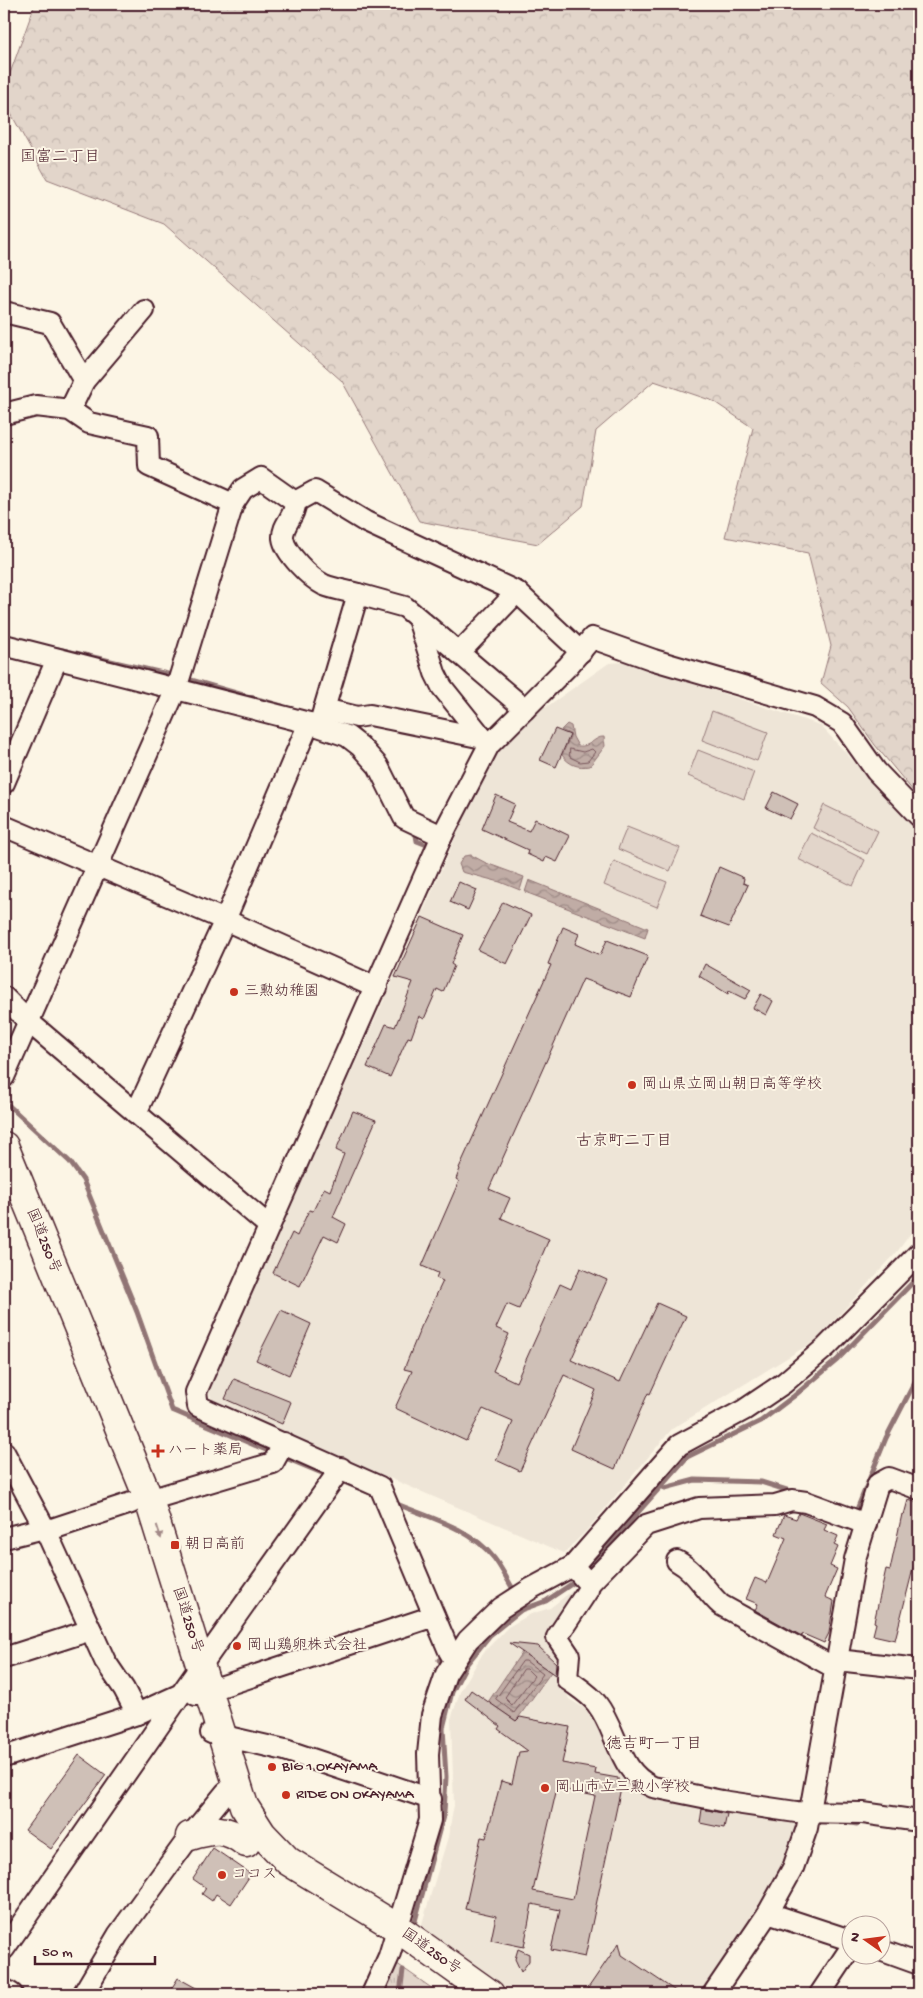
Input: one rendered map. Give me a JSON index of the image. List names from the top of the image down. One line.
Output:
{"streets":{"highway":["国道250号"]},"districts":["国富二丁目","古京町二丁目","徳吉町一丁目"],"places":{"other":["三勲幼稚園","岡山県立岡山朝日高等学校","岡山鶏卵株式会社","BIG 1 OKAYAMA","岡山市立三勲小学校","RIDE ON OKAYAMA","ココス"],"health":["ハート薬局"],"transit":["朝日高前"]},"scale_bar":"50 m","north":"left"}
